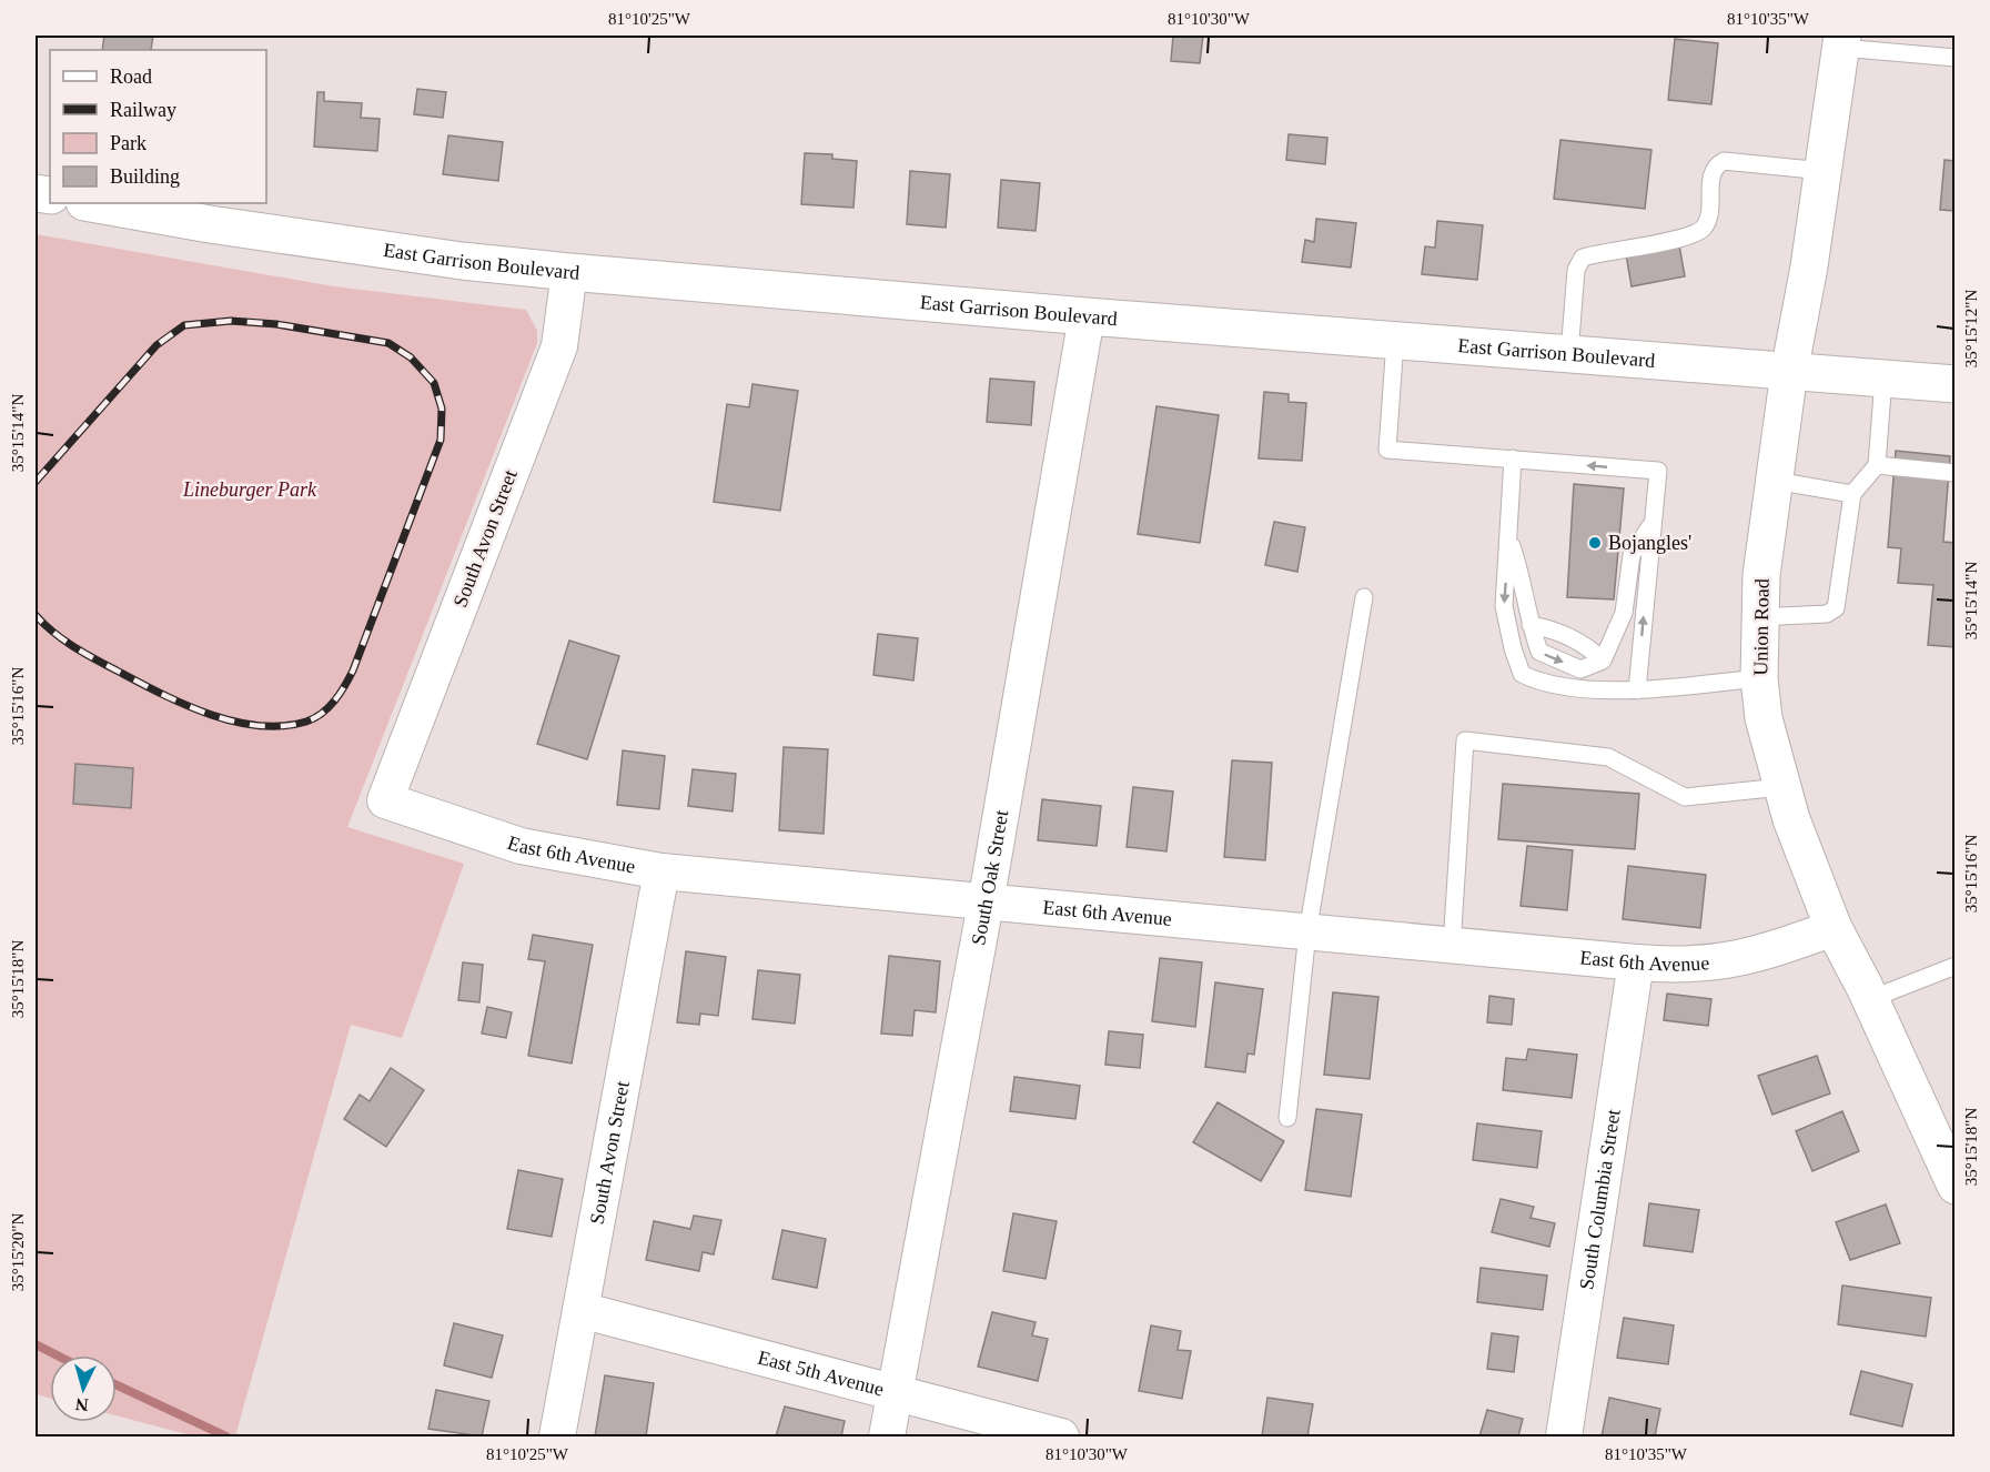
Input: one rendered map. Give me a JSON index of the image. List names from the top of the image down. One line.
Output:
{"streets":{"main road":["East Garrison Boulevard","Union Road"],"street":["South Avon Street","East 6th Avenue","South Oak Street","South Columbia Street","East 5th Avenue"]},"crossings":[["East Garrison Boulevard","South Avon Street"],["East Garrison Boulevard","Union Road"],["East Garrison Boulevard","South Oak Street"],["South Avon Street","East 6th Avenue"],["South Avon Street","East 5th Avenue"],["Union Road","East 6th Avenue"],["East 6th Avenue","South Oak Street"],["East 6th Avenue","South Columbia Street"],["South Oak Street","East 5th Avenue"]],"parks":["Lineburger Park"],"places":["Bojangles'"],"legend":["Road","Railway","Park","Building"],"north":"bottom","coordinates":["81°10'25\"W","81°10'30\"W","81°10'35\"W","35°15'12\"N","35°15'14\"N","35°15'16\"N","35°15'18\"N","35°15'20\"N"]}
